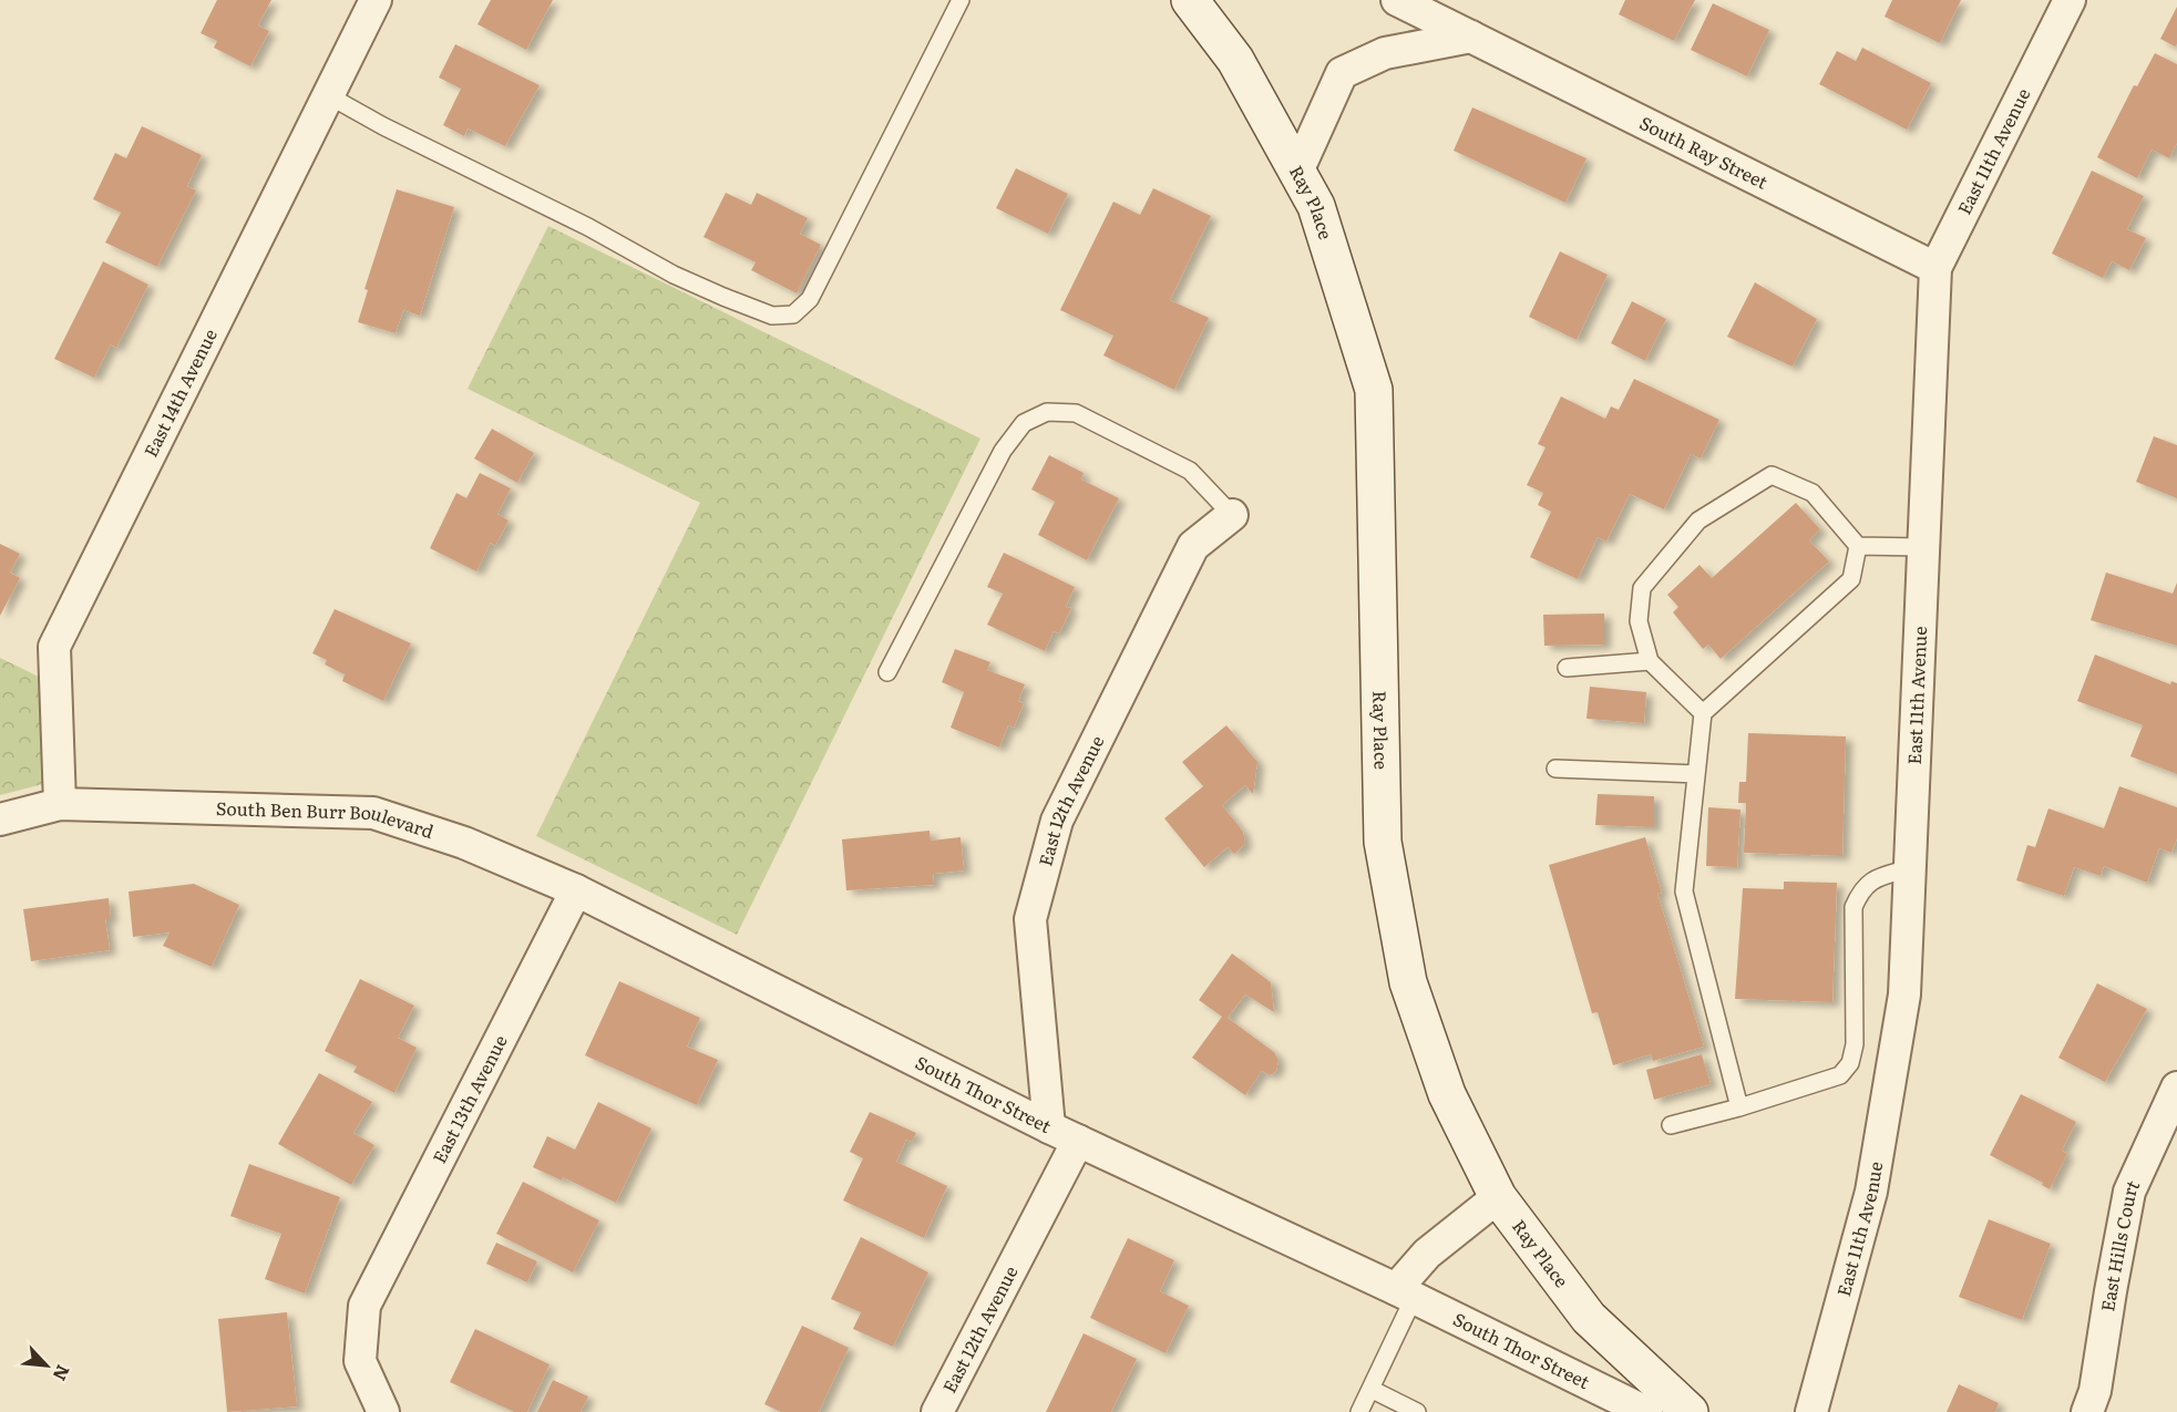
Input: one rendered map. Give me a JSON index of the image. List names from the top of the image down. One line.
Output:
{"streets":{"main road":["Ray Place"],"street":["East 11th Avenue","South Ray Street","East 14th Avenue","East 12th Avenue","South Ben Burr Boulevard","South Thor Street","East 13th Avenue","East Hills Court"]},"crossings":[["East 11th Avenue","South Ray Street"],["East 14th Avenue","South Ben Burr Boulevard"],["East 12th Avenue","South Thor Street"],["South Ben Burr Boulevard","South Thor Street"],["South Ben Burr Boulevard","East 13th Avenue"],["South Thor Street","East 13th Avenue"]],"north":"bottom right"}
